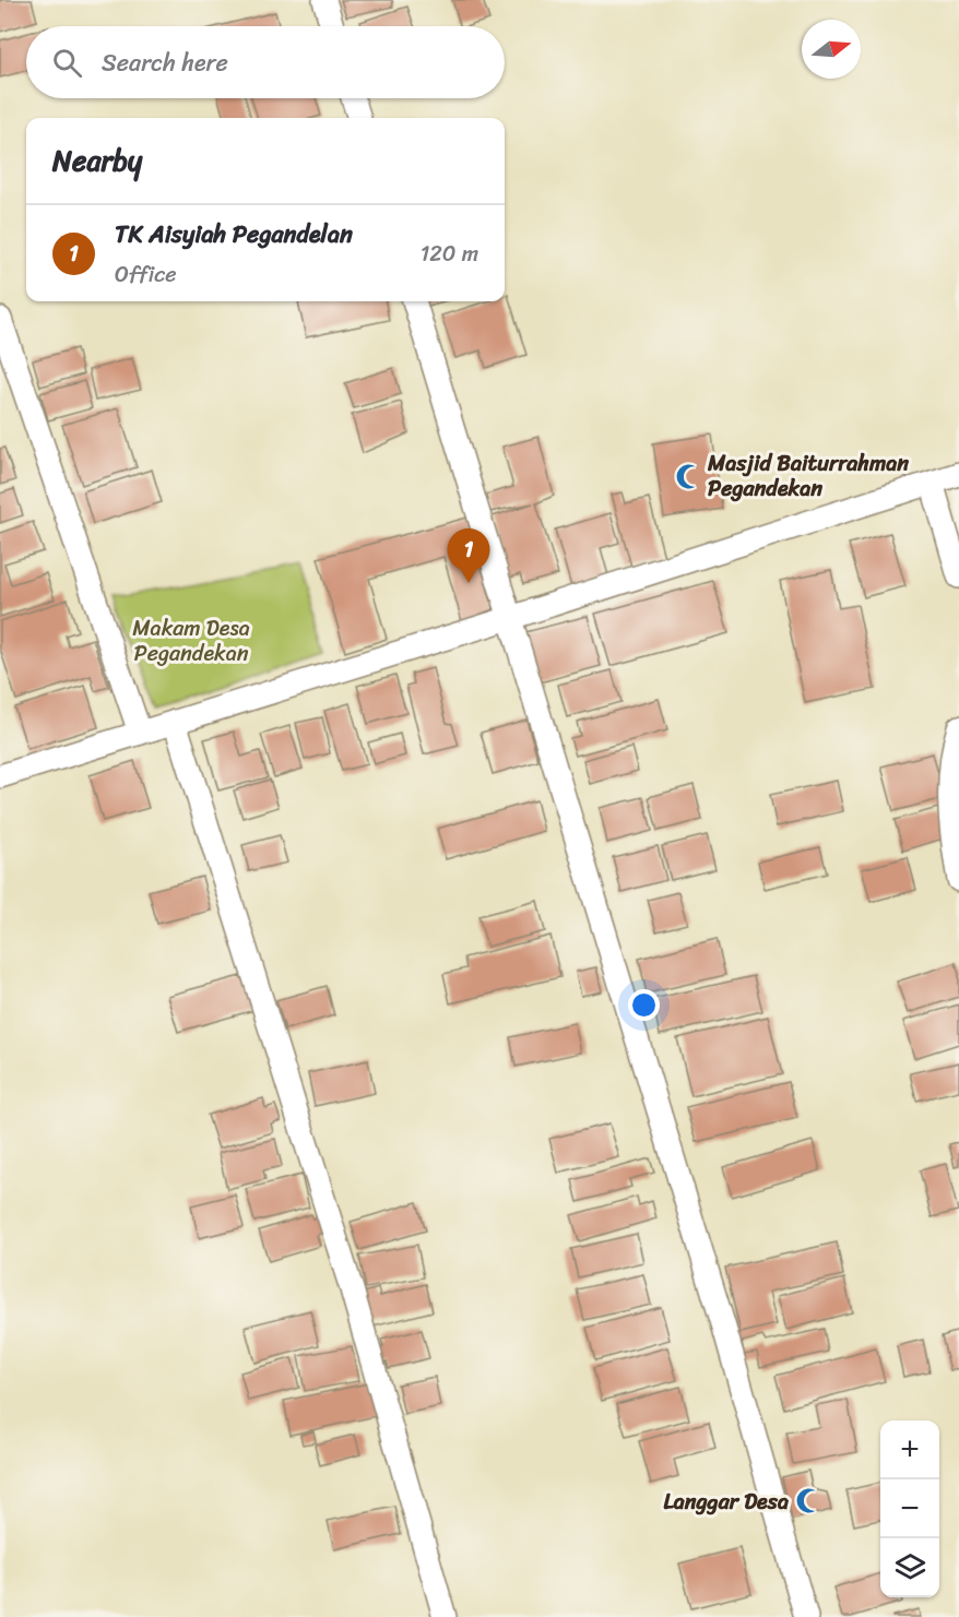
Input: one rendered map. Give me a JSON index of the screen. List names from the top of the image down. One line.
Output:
{"parks":["Makam Desa Pegandekan"],"places":{"mosque":["Masjid Baiturrahman Pegandekan","Langgar Desa"]},"north":"right","page":{"search":"Search here","heading":"Nearby","list":[{"mark":"1","name":"TK Aisyiah Pegandelan","note":"Office","value":"120 m"}],"pins":"1","map_buttons":["+","−"]}}
